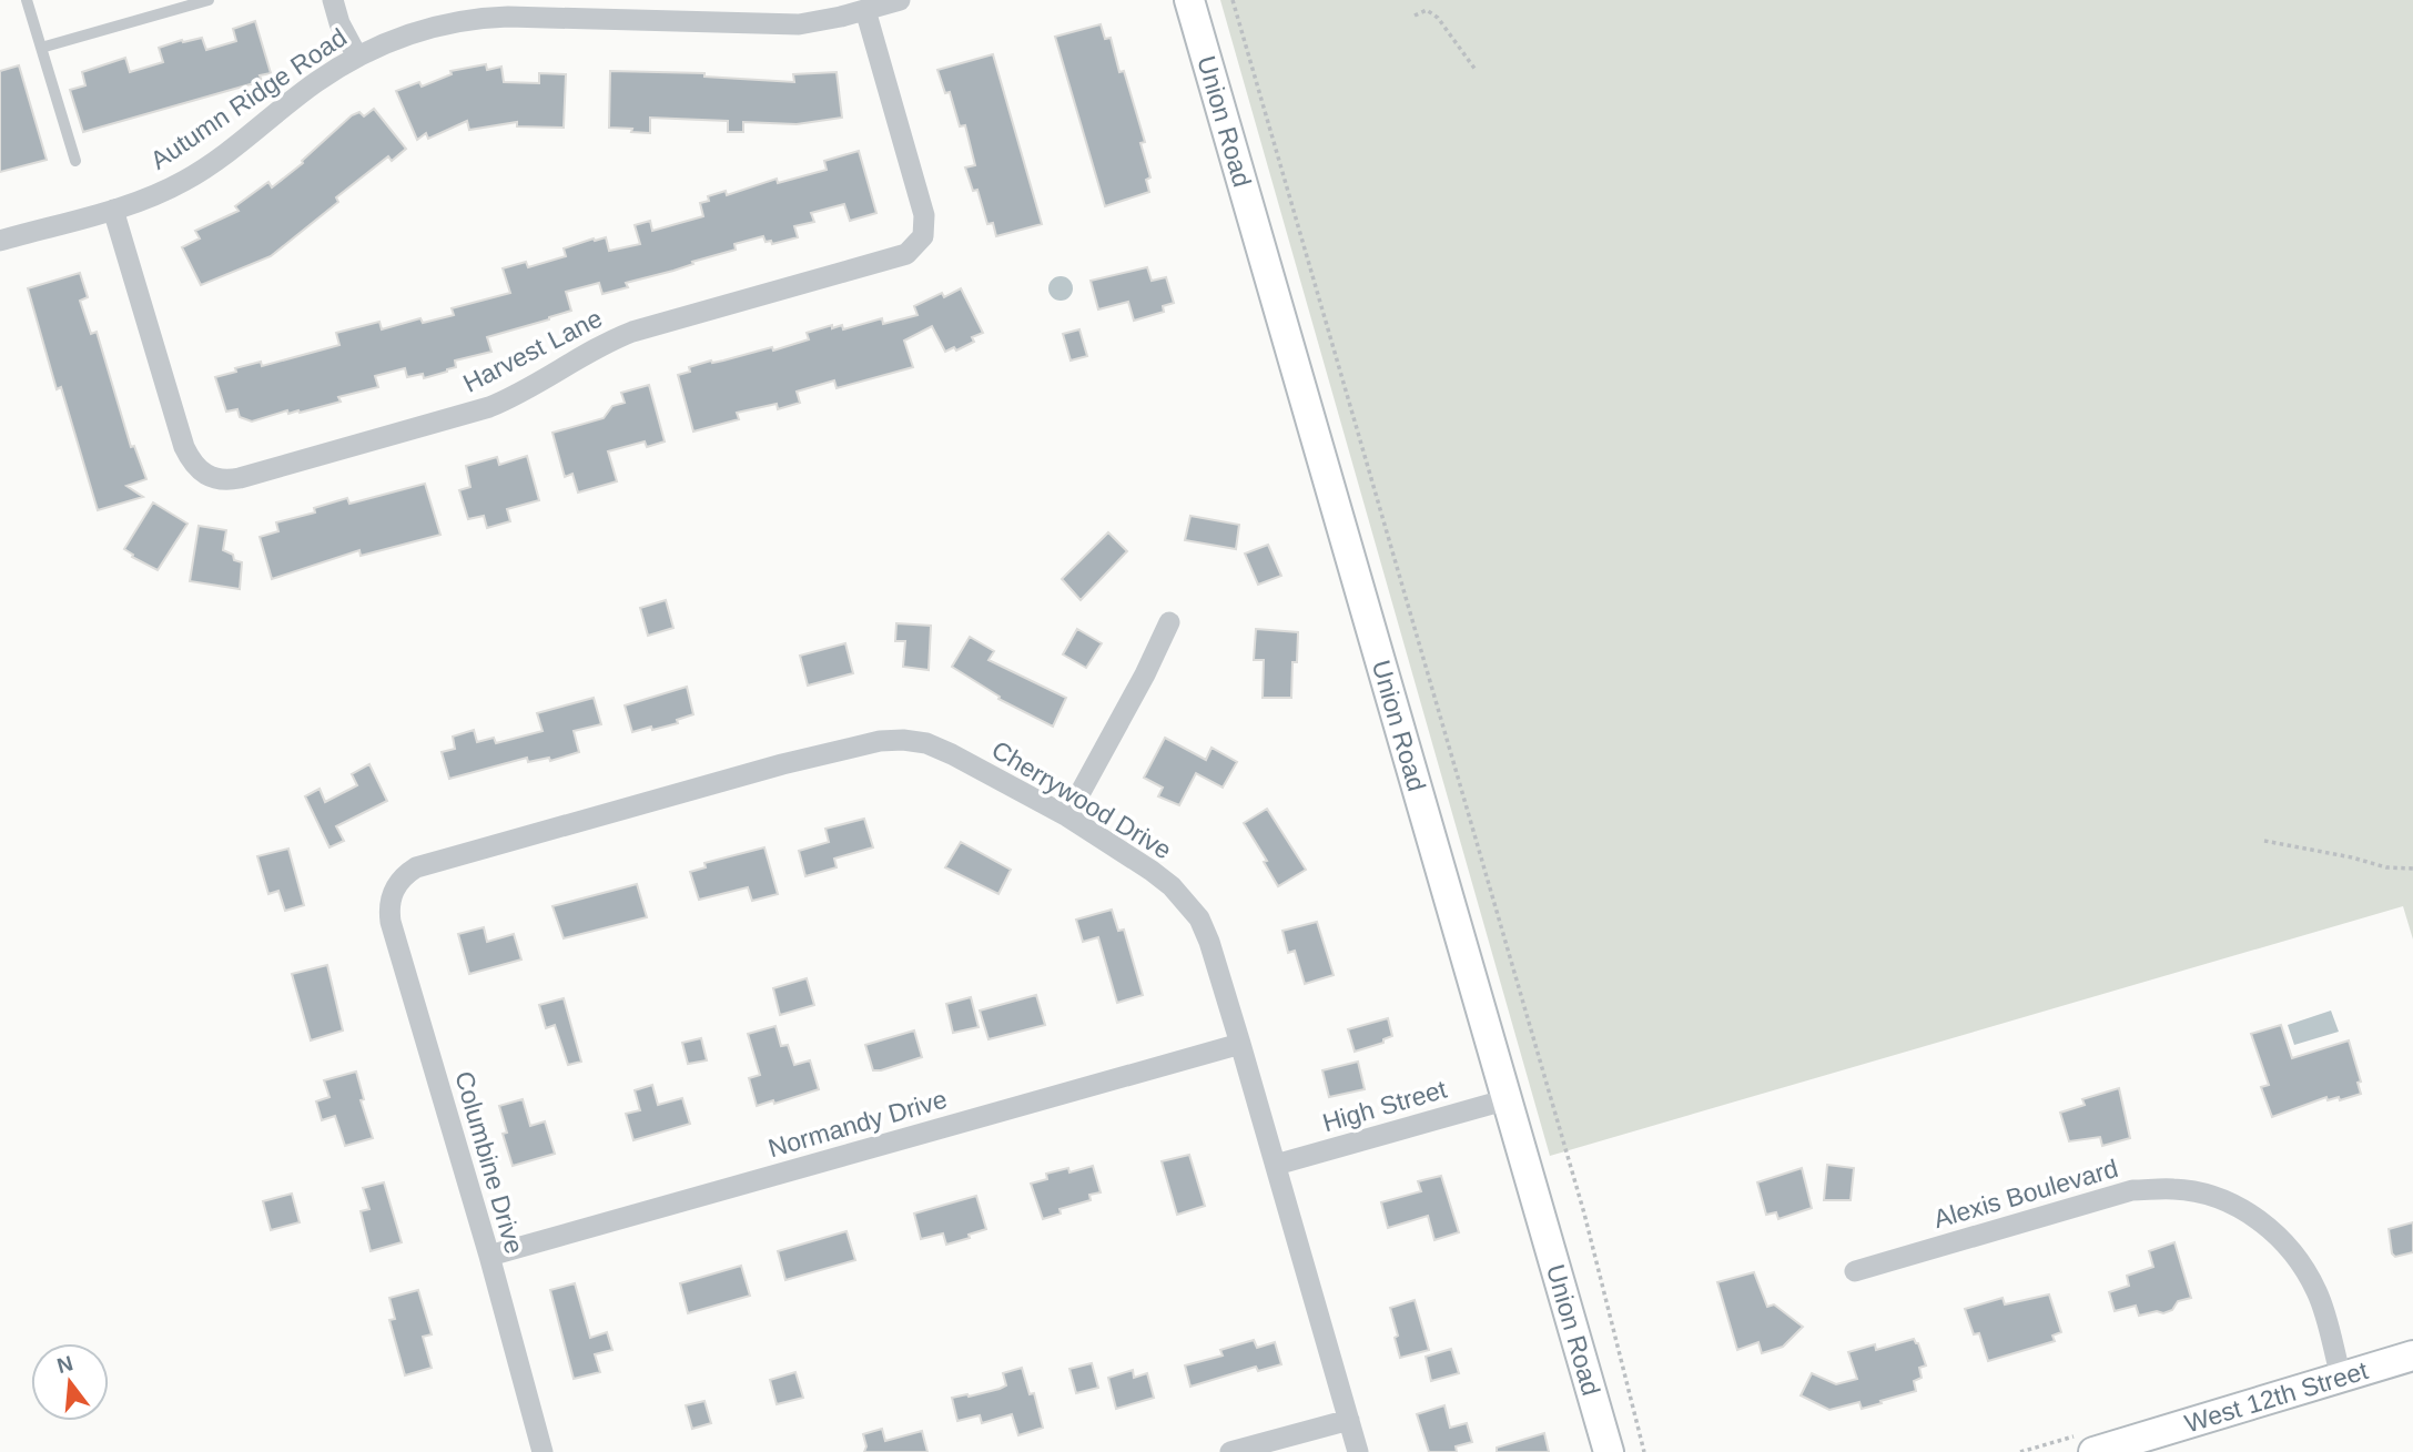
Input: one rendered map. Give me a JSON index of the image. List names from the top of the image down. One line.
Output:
{"streets":{"main road":["Union Road","West 12th Street"],"street":["Autumn Ridge Road","Harvest Lane","Cherrywood Drive","High Street","Normandy Drive","Columbine Drive","Alexis Boulevard"]},"crossings":[["Autumn Ridge Road","Harvest Lane"],["Union Road","High Street"],["Cherrywood Drive","High Street"],["Cherrywood Drive","Normandy Drive"],["Cherrywood Drive","Columbine Drive"],["Normandy Drive","Columbine Drive"],["Alexis Boulevard","West 12th Street"]],"north":"top"}
